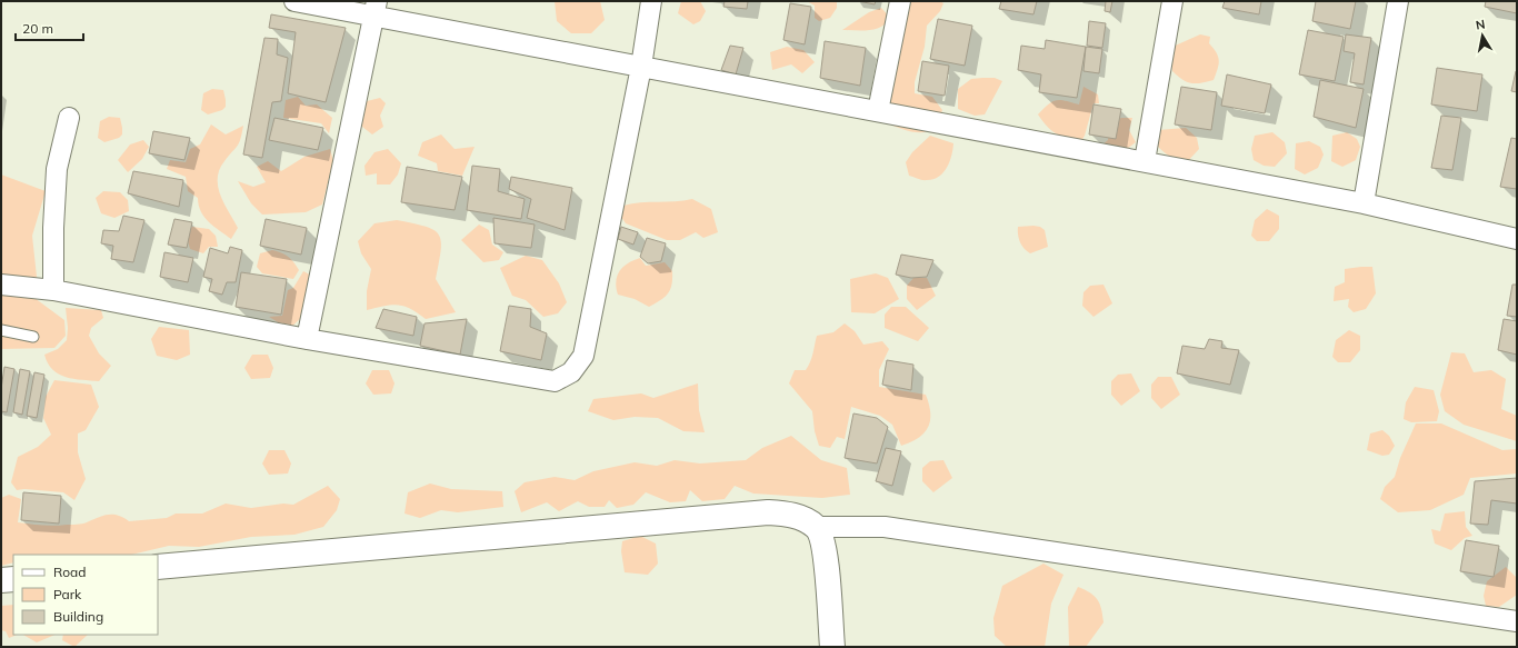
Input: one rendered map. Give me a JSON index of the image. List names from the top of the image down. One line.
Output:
{"legend":["Road","Park","Building"],"scale_bar":"20 m","north":"top"}
